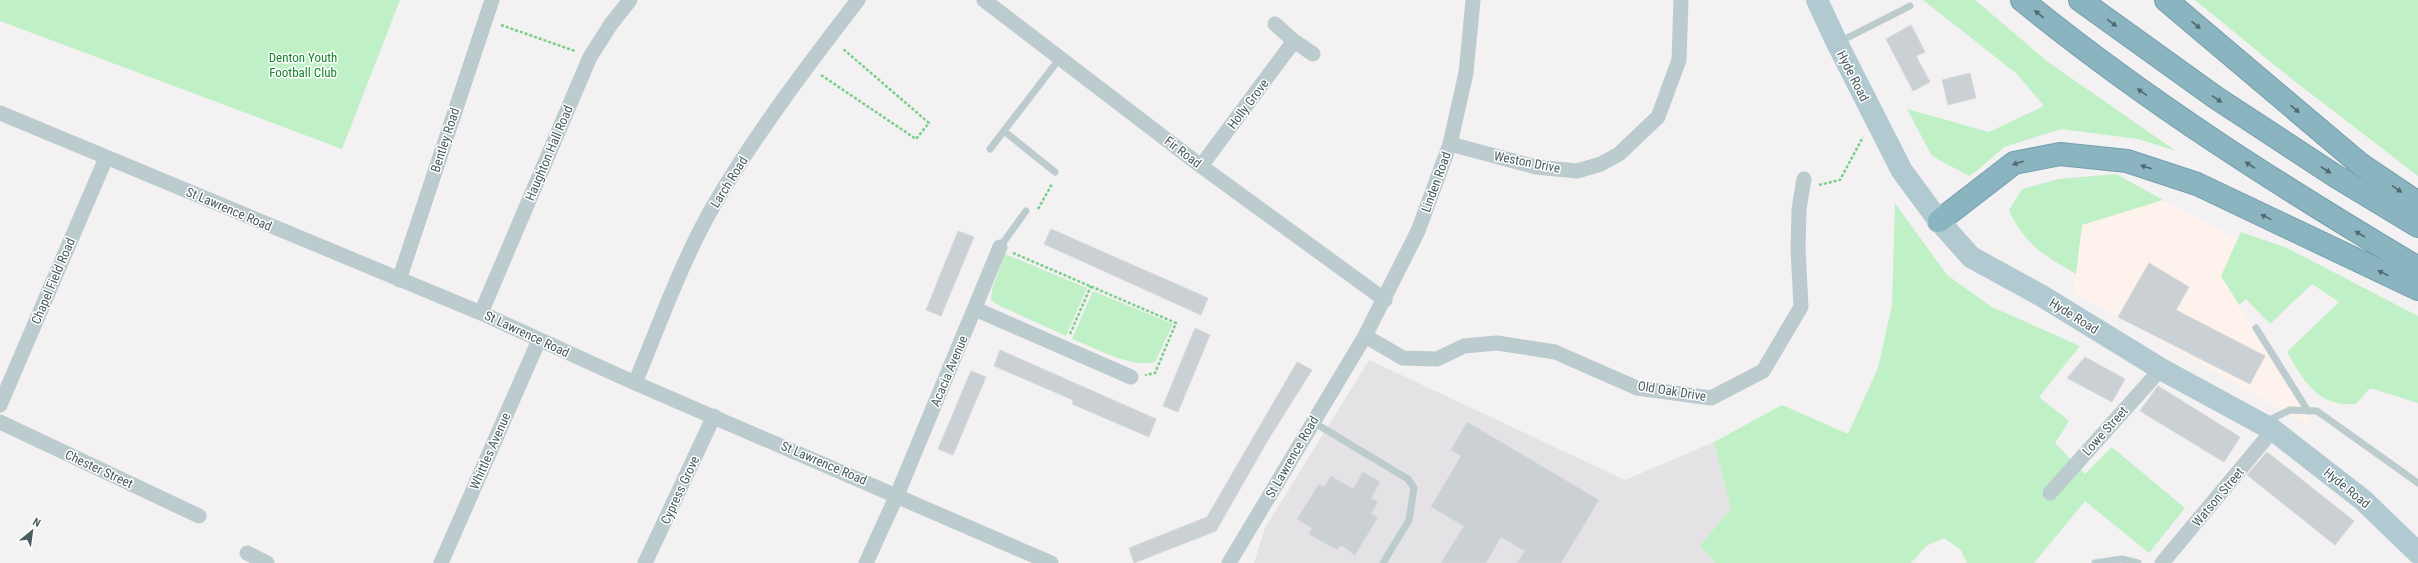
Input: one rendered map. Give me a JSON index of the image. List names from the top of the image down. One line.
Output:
{"streets":{"main road":["Hyde Road"],"street":["Holly Grove","Bentley Road","Fir Road","Haughton Hall Road","Weston Drive","Larch Road","Linden Road","St Lawrence Road","Chapel Field Road","Acacia Avenue","Old Oak Drive","Lowe Street","Whittles Avenue","Chester Street","Cypress Grove","Watson Street"]},"crossings":[["Hyde Road","Lowe Street"],["Hyde Road","Watson Street"],["Holly Grove","Fir Road"],["Bentley Road","St Lawrence Road"],["Fir Road","Linden Road"],["Haughton Hall Road","St Lawrence Road"],["Weston Drive","Linden Road"],["Larch Road","St Lawrence Road"],["Linden Road","St Lawrence Road"],["Linden Road","Old Oak Drive"],["St Lawrence Road","Chapel Field Road"],["St Lawrence Road","Acacia Avenue"],["St Lawrence Road","Whittles Avenue"],["St Lawrence Road","Cypress Grove"]],"parks":["Denton Youth Football Club"],"north":"top right"}
